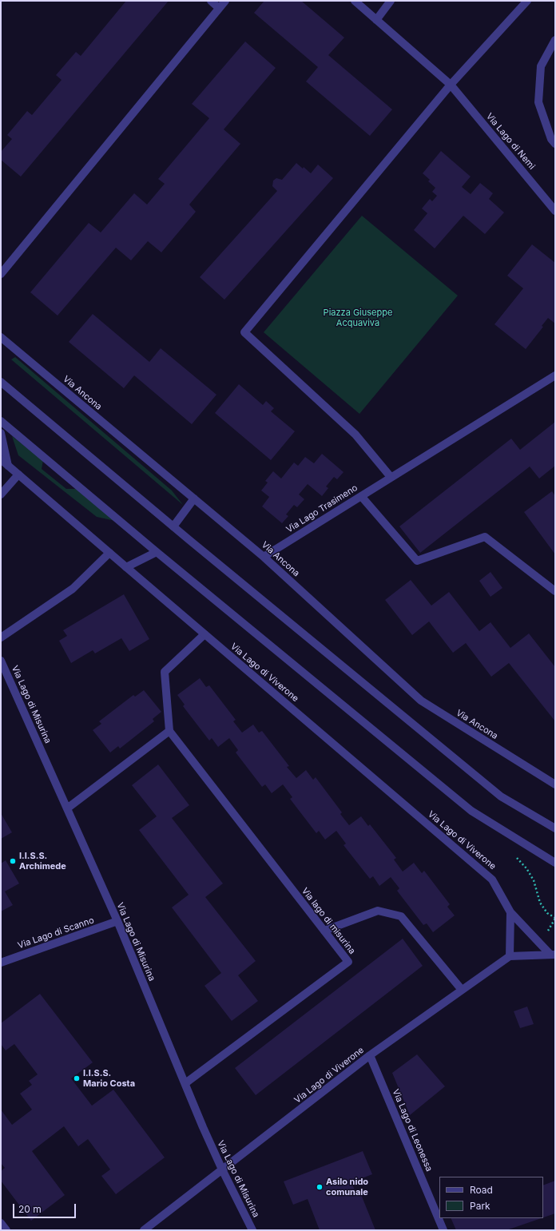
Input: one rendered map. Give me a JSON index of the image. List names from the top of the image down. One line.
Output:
{"streets":{"street":["Via Lago di Nemi","Via Ancona","Via Lago Trasimeno","Via Lago di Viverone","Via Lago di Misurina","Via lago di misurina","Via Lago di Scanno","Via Lago di Leonessa"]},"crossings":[["Via Ancona","Via Lago Trasimeno"],["Via Lago di Viverone","Via Lago di Misurina"],["Via Lago di Viverone","Via Lago di Leonessa"],["Via Lago di Misurina","Via lago di misurina"],["Via Lago di Misurina","Via Lago di Scanno"]],"parks":["Piazza Giuseppe Acquaviva"],"places":["I.I.S.S. Archimede","I.I.S.S. Mario Costa","Asilo nido comunale"],"legend":["Road","Park"],"scale_bar":"20 m"}
